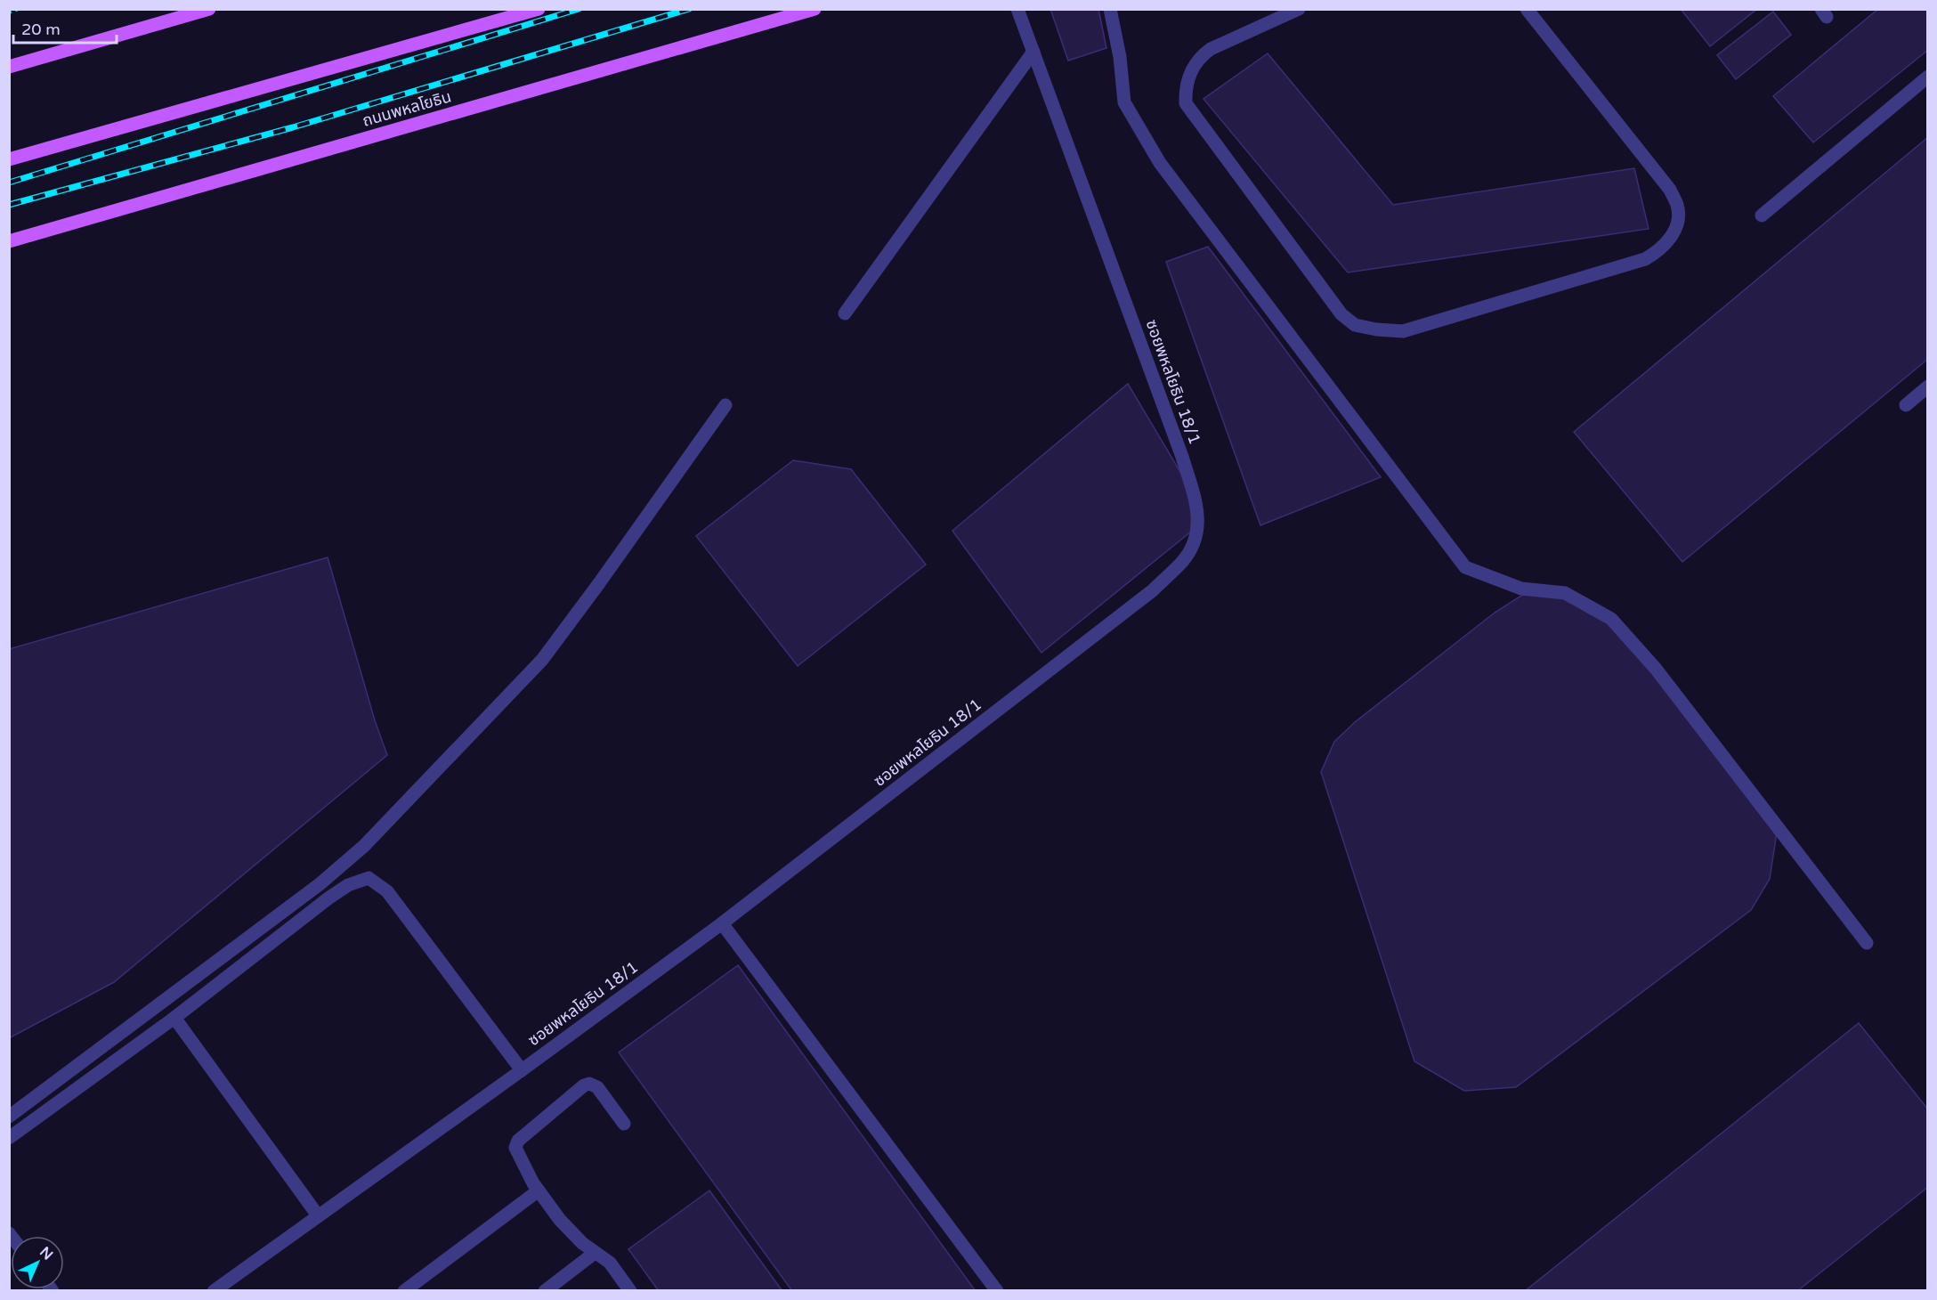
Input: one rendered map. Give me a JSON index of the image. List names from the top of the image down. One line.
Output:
{"streets":{"main road":["ถนนพหลโยธิน"],"street":["ซอยพหลโยธิน 18/1"]},"scale_bar":"20 m","north":"top right"}
